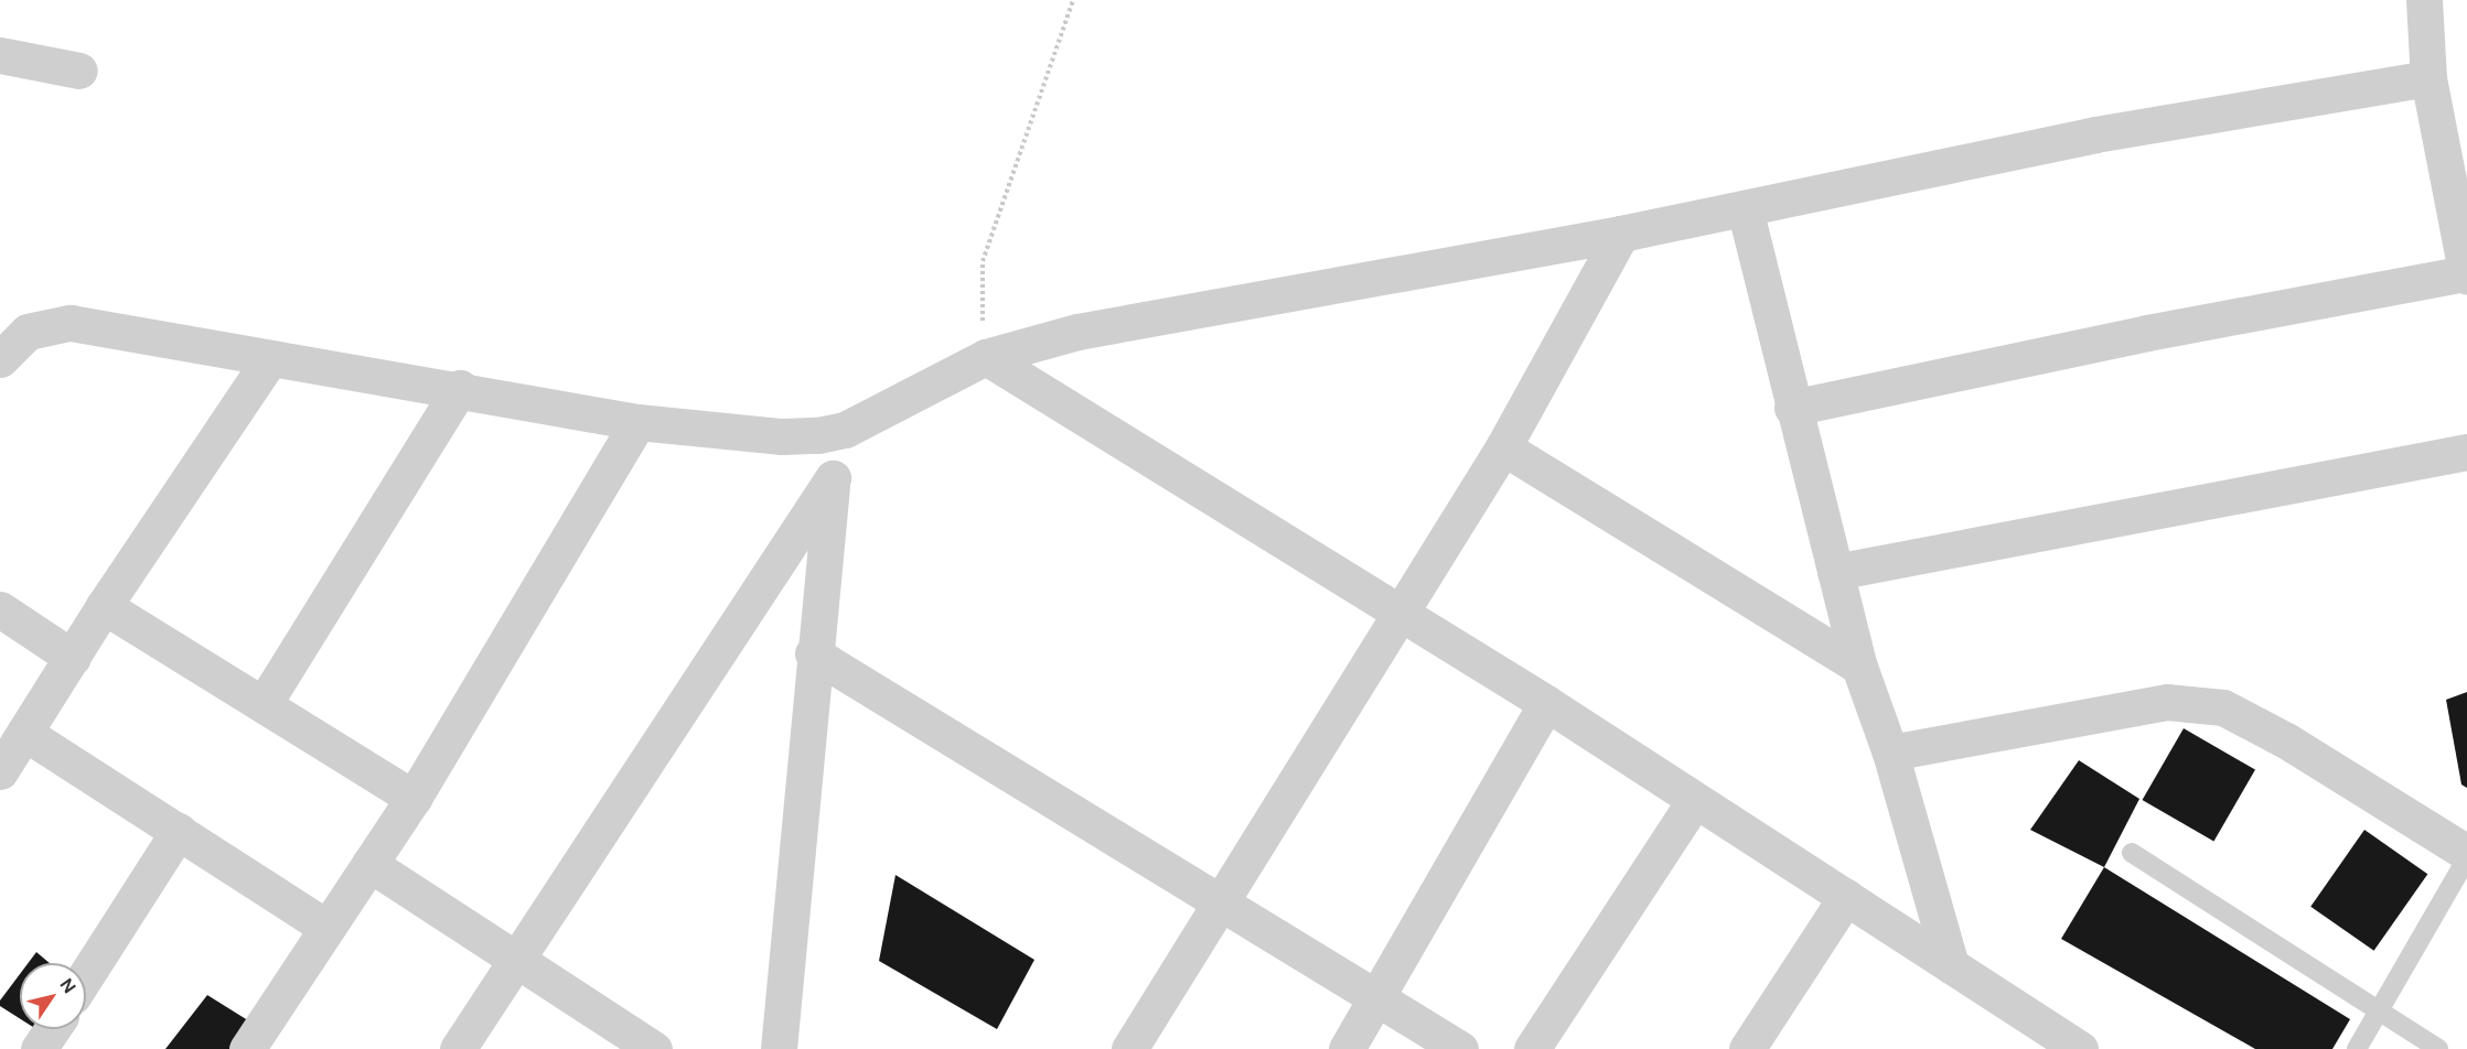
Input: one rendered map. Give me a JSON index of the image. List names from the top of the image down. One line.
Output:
{"north":"top right"}
